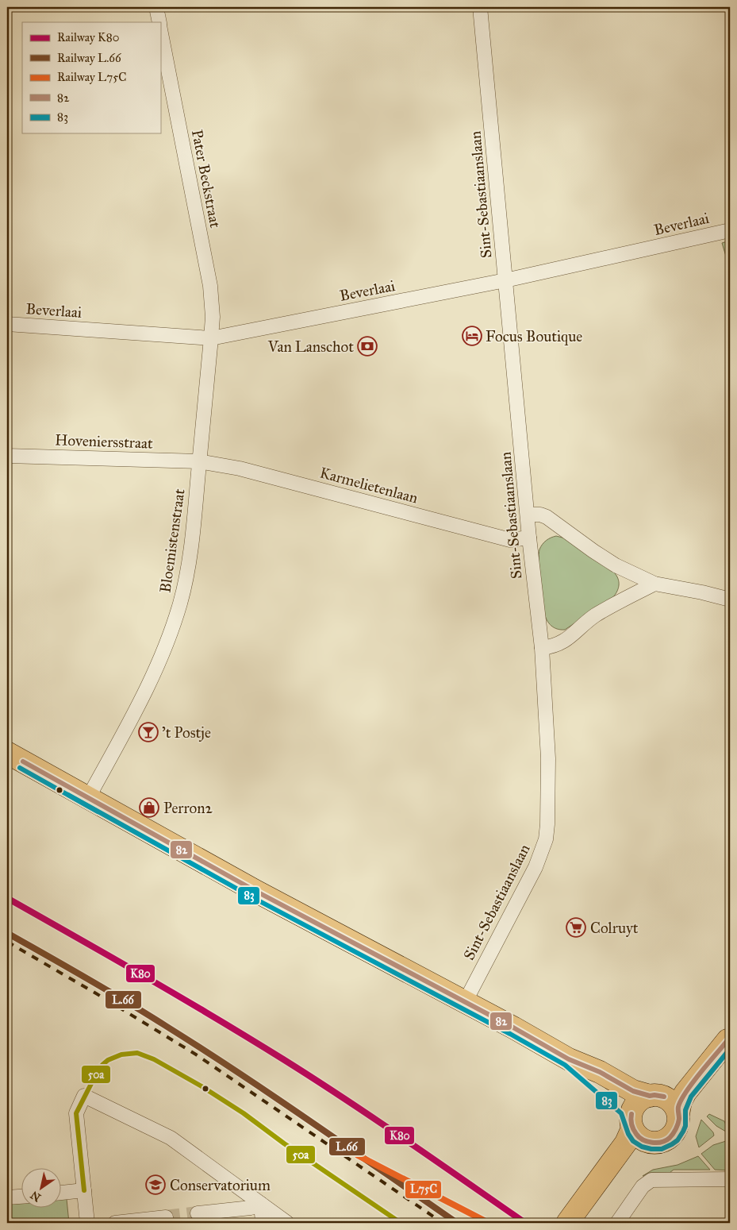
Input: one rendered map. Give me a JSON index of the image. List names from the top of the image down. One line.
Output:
{"streets":{"street":["Pater Beckstraat","Sint-Sebastiaanslaan","Beverlaai","Hoveniersstraat","Karmelietenlaan","Bloemistenstraat"]},"crossings":[["Pater Beckstraat","Beverlaai"],["Pater Beckstraat","Bloemistenstraat"],["Sint-Sebastiaanslaan","Beverlaai"],["Sint-Sebastiaanslaan","Karmelietenlaan"],["Beverlaai","Bloemistenstraat"],["Hoveniersstraat","Karmelietenlaan"],["Hoveniersstraat","Bloemistenstraat"],["Karmelietenlaan","Bloemistenstraat"]],"places":{"hotel":["Focus Boutique"],"bank":["Van Lanschot"],"bar":["'t Postje"],"shop":["Perron2"],"supermarket":["Colruyt"],"school or university":["Conservatorium"]},"lines":["transit line 82","transit line 83","rail line K80","rail line L.66","transit line 50a","rail line L75C"],"legend":["Railway K80","Railway L.66","Railway L75C","82","83"],"north":"bottom left"}
